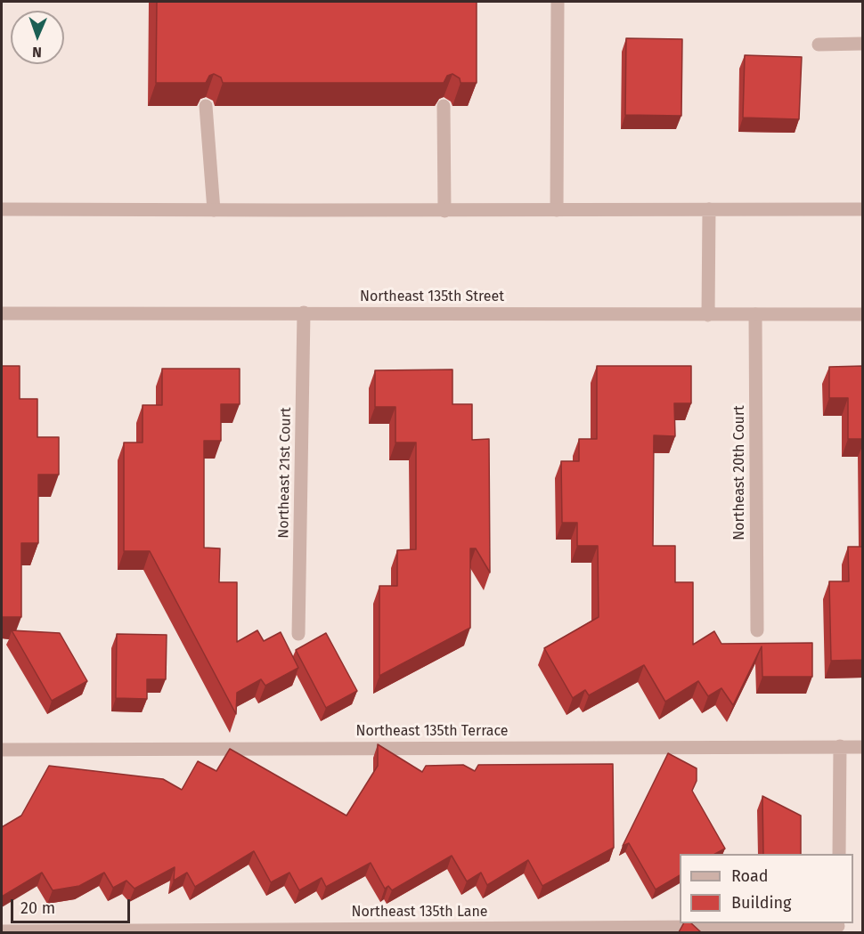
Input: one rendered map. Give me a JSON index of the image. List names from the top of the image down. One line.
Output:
{"streets":{"street":["Northeast 135th Street","Northeast 21st Court","Northeast 20th Court","Northeast 135th Terrace","Northeast 135th Lane"]},"crossings":[["Northeast 135th Street","Northeast 21st Court"],["Northeast 135th Street","Northeast 20th Court"]],"legend":["Road","Building"],"scale_bar":"20 m","north":"bottom"}
